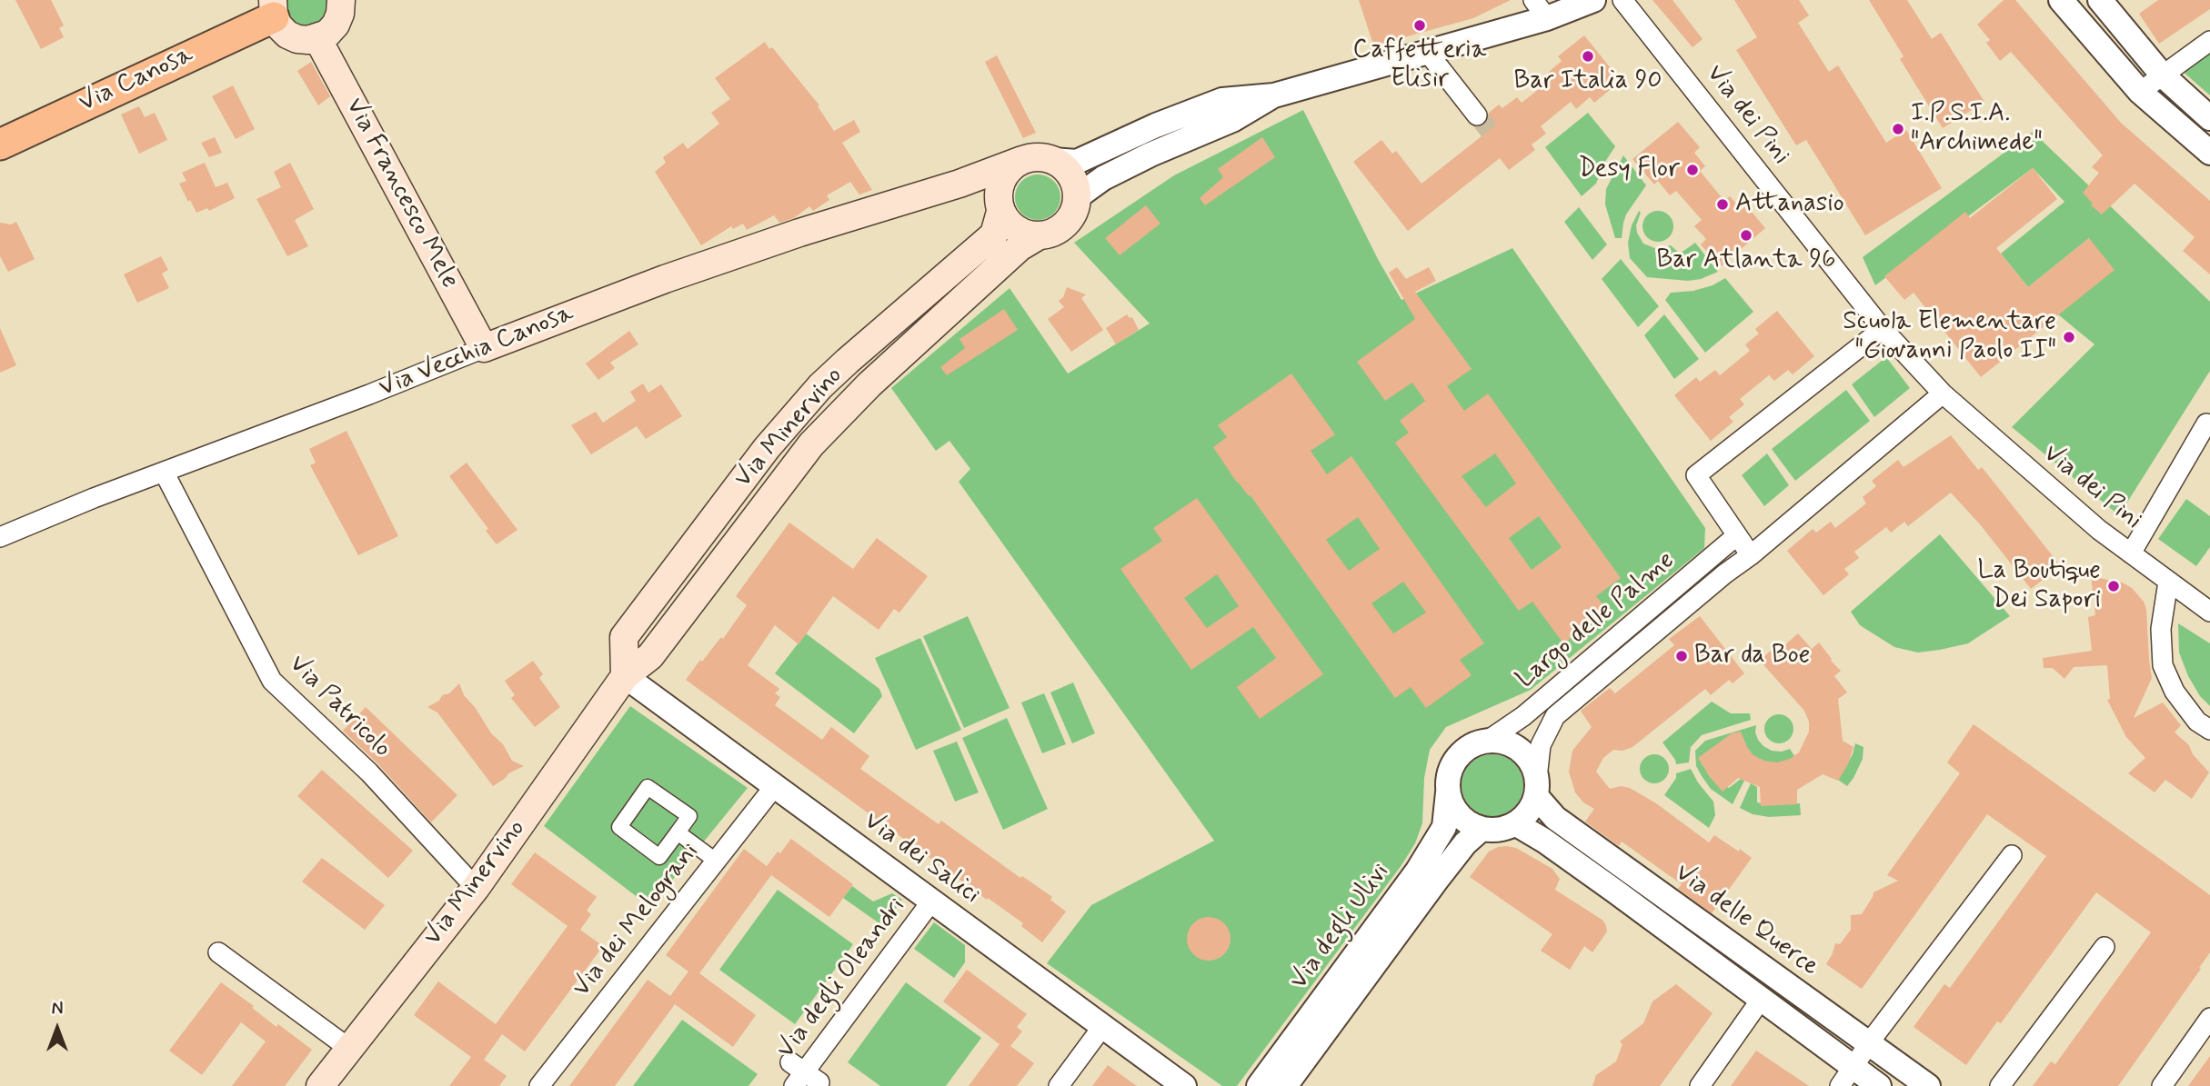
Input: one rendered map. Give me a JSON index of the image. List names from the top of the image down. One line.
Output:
{"streets":{"main road":["Via Canosa","Via Francesco Mele","Via Vecchia Canosa","Via Minervino"],"street":["Via dei Pini","Largo delle Palme","Via Patricolo","Via dei Salici","Via dei Melograni","Via delle Querce","Via degli Ulivi","Via degli Oleandri"]},"crossings":[["Via dei Pini","Largo delle Palme"],["Via Francesco Mele","Via Vecchia Canosa"],["Via Vecchia Canosa","Via Minervino"],["Via Vecchia Canosa","Via Patricolo"],["Via Minervino","Via Patricolo"],["Via Minervino","Via dei Salici"],["Largo delle Palme","Via delle Querce"],["Largo delle Palme","Via degli Ulivi"],["Via dei Salici","Via dei Melograni"],["Via dei Salici","Via degli Oleandri"],["Via delle Querce","Via degli Ulivi"]],"places":["Caffetteria Elisir","Bar Italia 90","I.P.S.I.A. \"Archimede\"","Desy Flor","Attanasio","Bar Atlanta 96","Scuola Elementare \"Giovanni Paolo II\"","La Boutique Dei Sapori","Bar da Boe"],"north":"top"}
